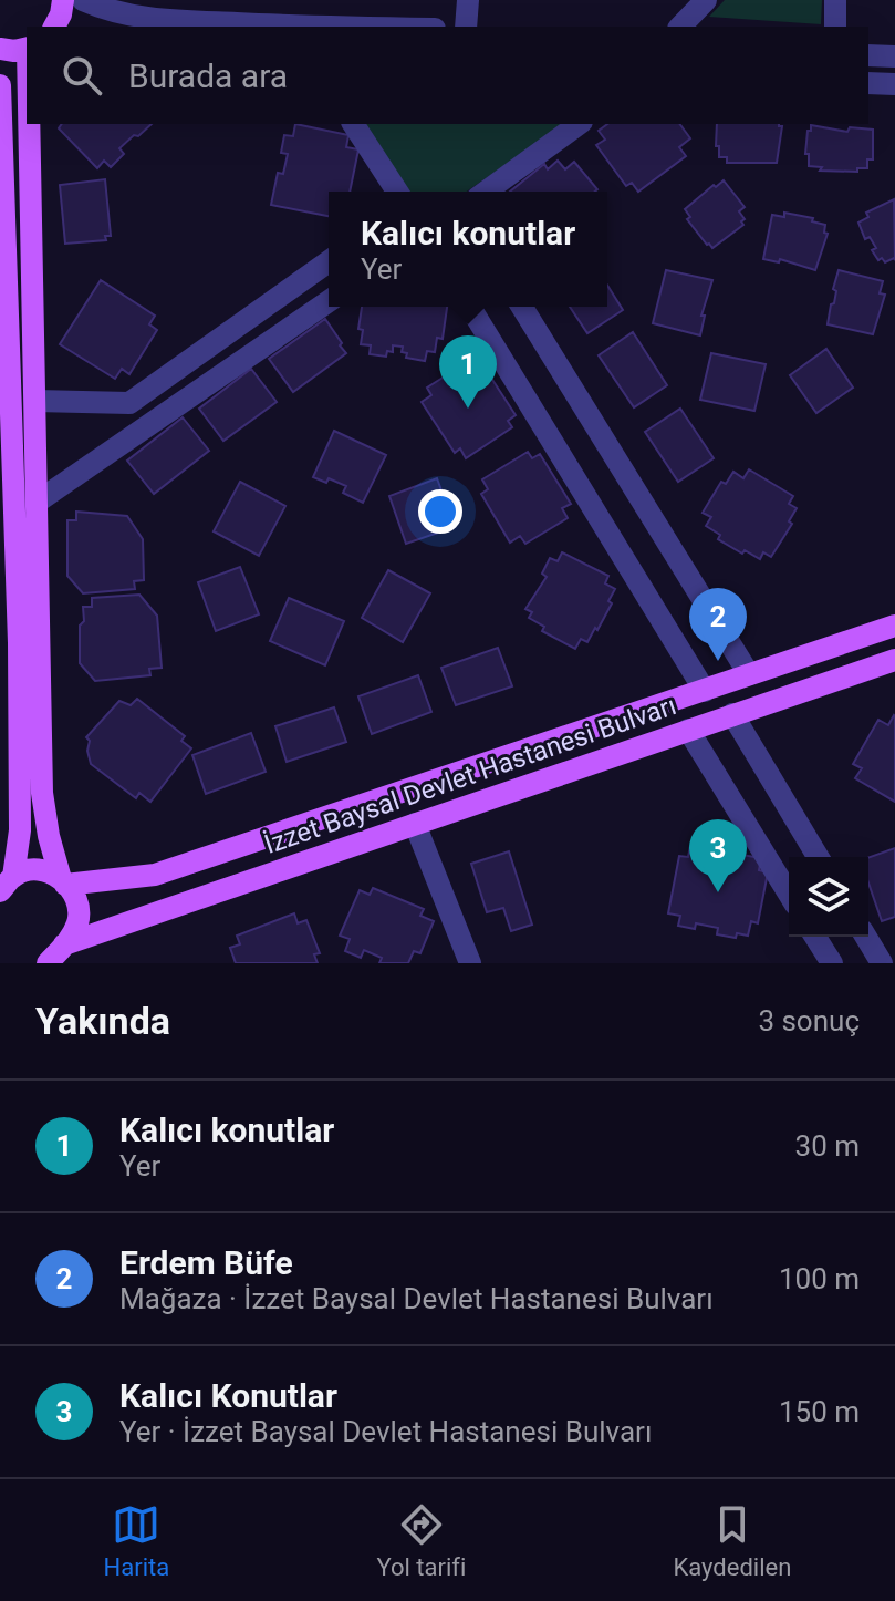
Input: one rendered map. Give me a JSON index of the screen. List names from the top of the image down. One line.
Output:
{"streets":{"main road":["İzzet Baysal Devlet Hastanesi Bulvarı"]},"page":{"search":"Burada ara","popup":["Kalıcı konutlar","Yer"],"pins":["1","2","3"],"heading":["Yakında","3 sonuç"],"list":[{"mark":"1","name":"Kalıcı konutlar","note":"Yer","value":"30 m"},{"mark":"2","name":"Erdem Büfe","note":"Mağaza · İzzet Baysal Devlet Hastanesi Bulvarı","value":"100 m"},{"mark":"3","name":"Kalıcı Konutlar","note":"Yer · İzzet Baysal Devlet Hastanesi Bulvarı","value":"150 m"}],"nav":["Harita","Yol tarifi","Kaydedilen"]}}
